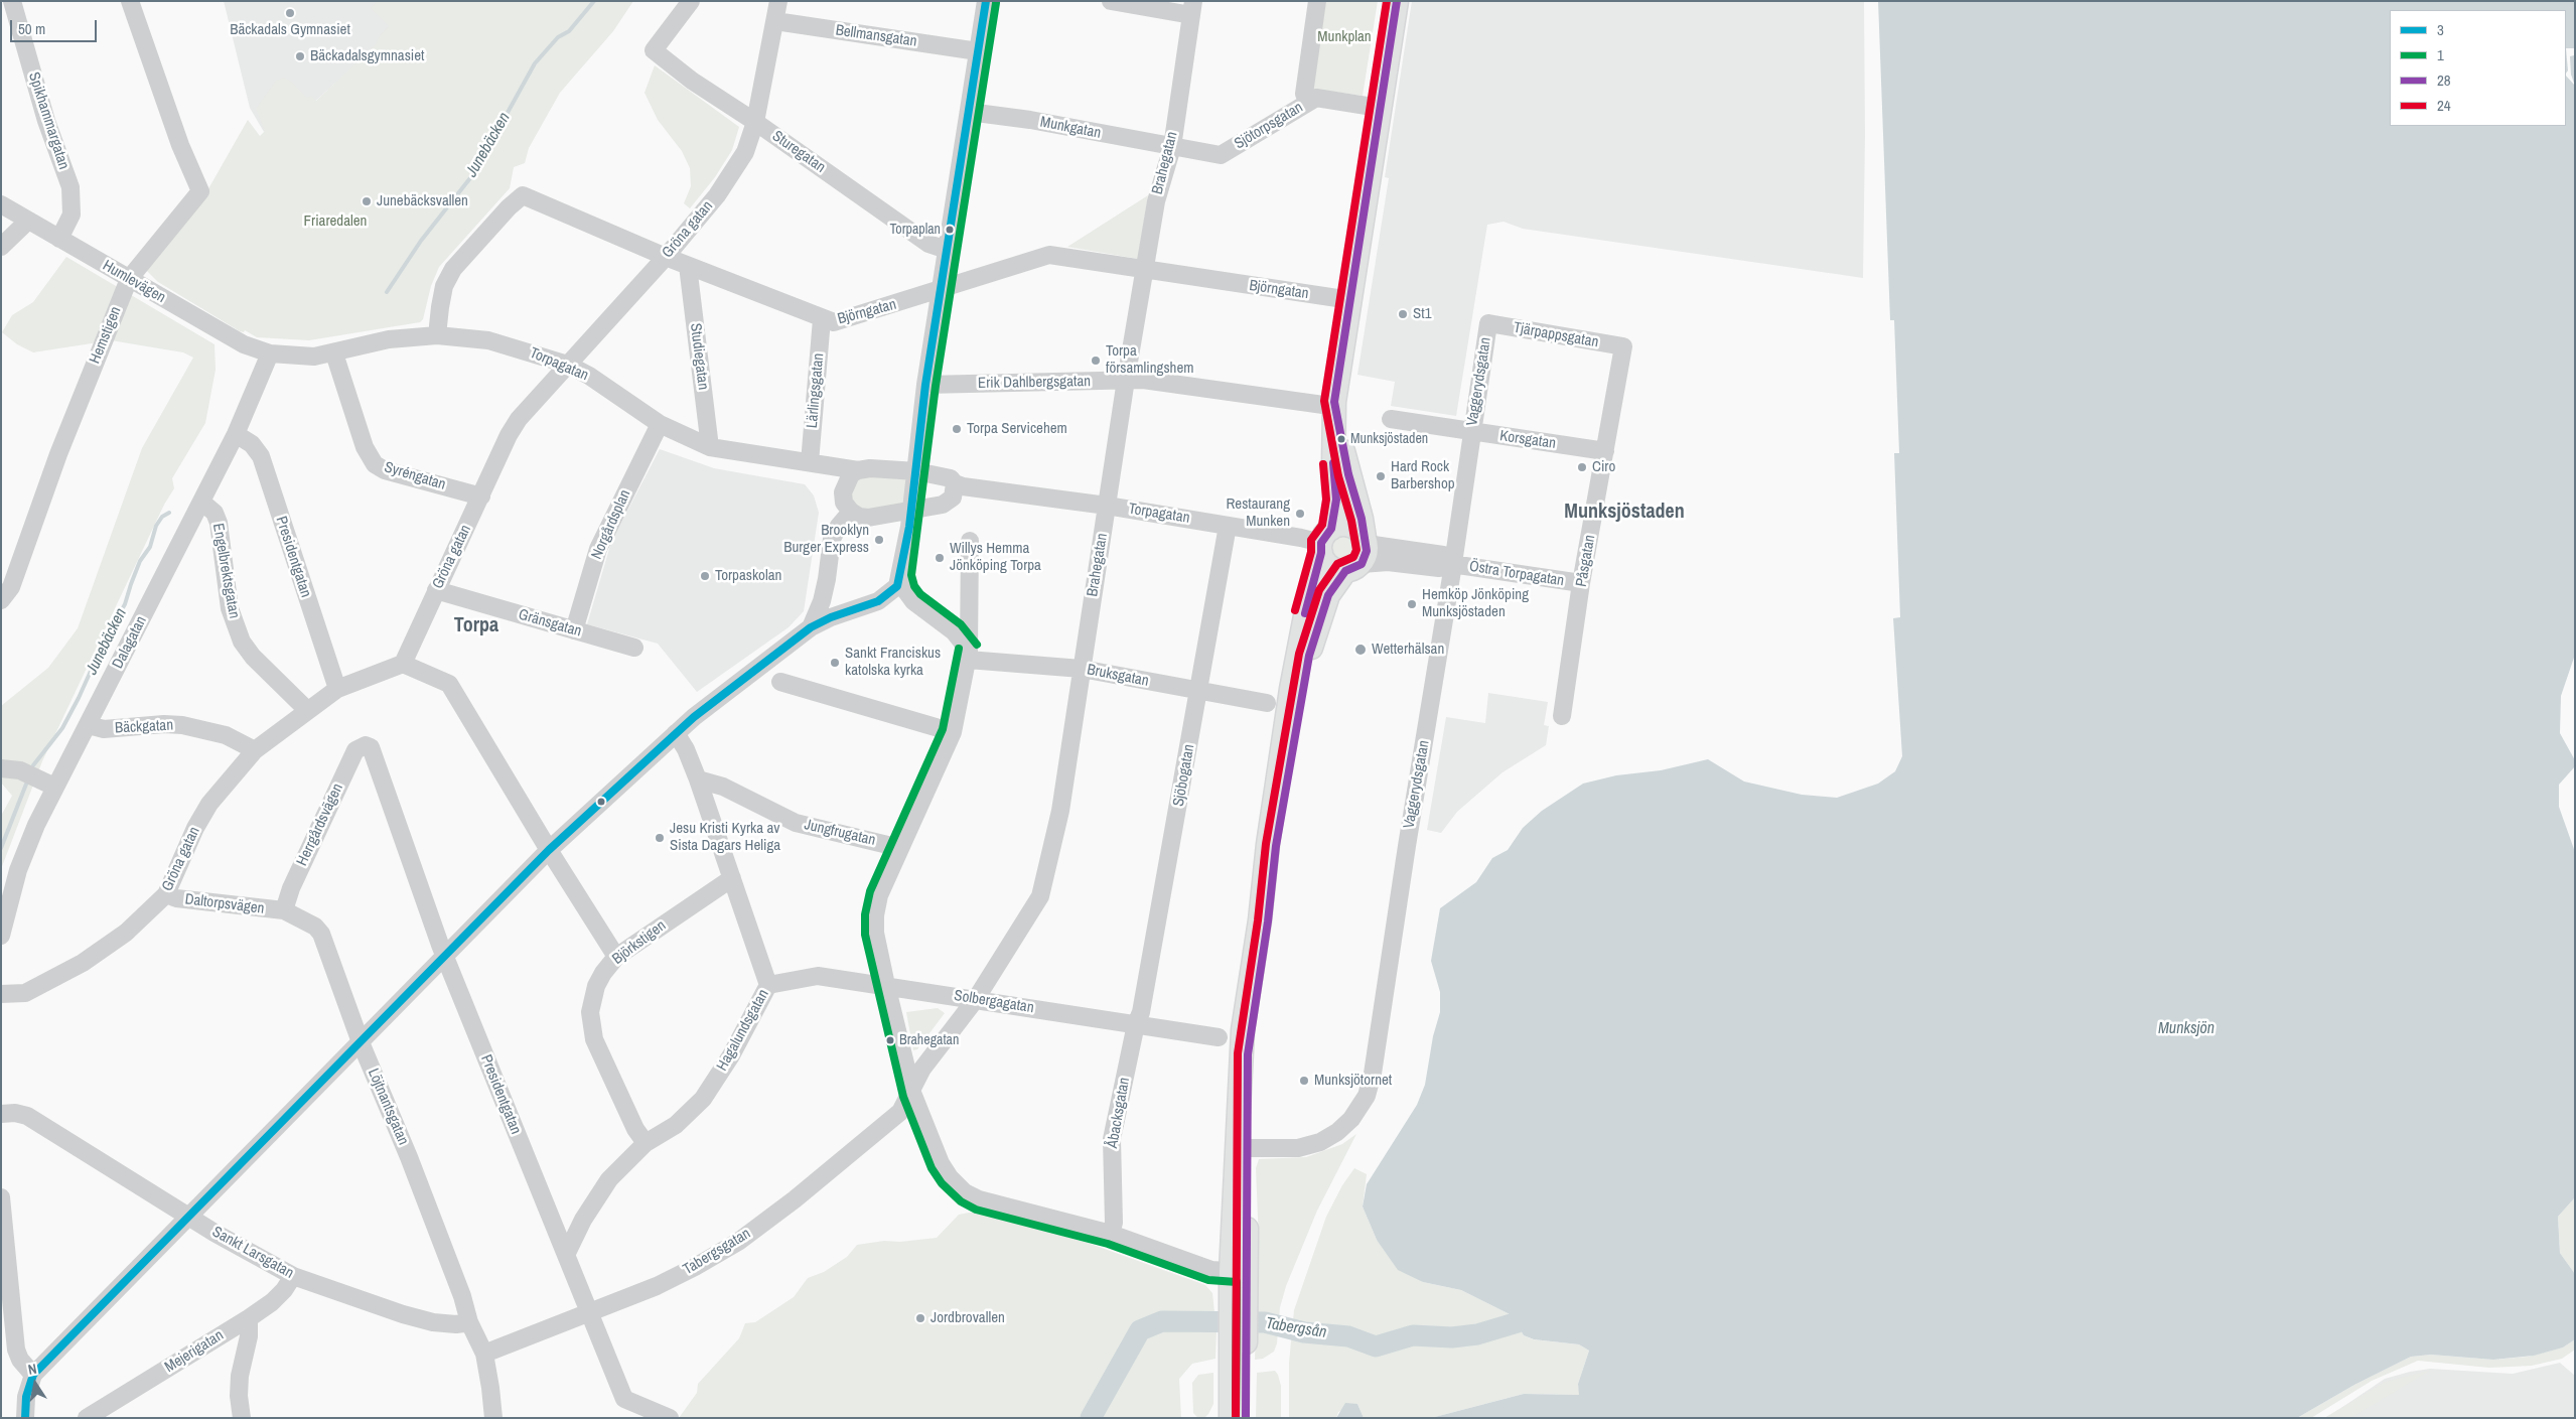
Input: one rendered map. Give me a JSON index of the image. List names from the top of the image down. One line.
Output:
{"streets":{"street":["Bellmansgatan","Spikhammargatan","Sjötorpsgatan","Munkgatan","Sturegatan","Brahegatan","Gröna gatan","Humlevägen","Björngatan","Hemstigen","Tjärpappsgatan","Studiegatan","Torpagatan","Vaggerydsgatan","Erik Dahlbergsgatan","Lärlingsgatan","Korsgatan","Syréngatan","Norgårdsplan","Presidentgatan","Påsgatan","Engelbrektsgatan","Östra Torpagatan","Gränsgatan","Dalagatan","Bruksgatan","Bäckgatan","Sjöbogatan","Herrgårdsvägen","Jungfrugatan","Daltorpsvägen","Björkstigen","Solbergagatan","Hagalundsgatan","Löjtnantsgatan","Åbacksgatan","Tabergsgatan","Sankt Larsgatan","Mejerigatan"]},"crossings":[["Bellmansgatan","Gröna gatan"],["Spikhammargatan","Humlevägen"],["Sjötorpsgatan","Munkgatan"],["Sjötorpsgatan","Brahegatan"],["Munkgatan","Brahegatan"],["Sturegatan","Gröna gatan"],["Brahegatan","Björngatan"],["Brahegatan","Torpagatan"],["Brahegatan","Erik Dahlbergsgatan"],["Brahegatan","Bruksgatan"],["Brahegatan","Solbergagatan"],["Brahegatan","Tabergsgatan"],["Gröna gatan","Björngatan"],["Gröna gatan","Torpagatan"],["Gröna gatan","Syréngatan"],["Gröna gatan","Presidentgatan"],["Gröna gatan","Engelbrektsgatan"],["Gröna gatan","Gränsgatan"],["Gröna gatan","Bäckgatan"],["Gröna gatan","Daltorpsvägen"],["Humlevägen","Hemstigen"],["Humlevägen","Torpagatan"],["Humlevägen","Dalagatan"],["Björngatan","Studiegatan"],["Björngatan","Torpagatan"],["Björngatan","Lärlingsgatan"],["Tjärpappsgatan","Vaggerydsgatan"],["Tjärpappsgatan","Påsgatan"],["Studiegatan","Torpagatan"],["Torpagatan","Lärlingsgatan"],["Torpagatan","Syréngatan"],["Torpagatan","Norgårdsplan"],["Torpagatan","Dalagatan"],["Torpagatan","Sjöbogatan"],["Vaggerydsgatan","Korsgatan"],["Vaggerydsgatan","Östra Torpagatan"],["Korsgatan","Påsgatan"],["Norgårdsplan","Gränsgatan"],["Presidentgatan","Dalagatan"],["Presidentgatan","Herrgårdsvägen"],["Presidentgatan","Hagalundsgatan"],["Presidentgatan","Tabergsgatan"],["Påsgatan","Östra Torpagatan"],["Engelbrektsgatan","Dalagatan"],["Dalagatan","Bäckgatan"],["Bruksgatan","Sjöbogatan"],["Sjöbogatan","Solbergagatan"],["Sjöbogatan","Åbacksgatan"],["Herrgårdsvägen","Daltorpsvägen"],["Herrgårdsvägen","Löjtnantsgatan"],["Jungfrugatan","Hagalundsgatan"],["Daltorpsvägen","Löjtnantsgatan"],["Björkstigen","Hagalundsgatan"],["Solbergagatan","Hagalundsgatan"],["Solbergagatan","Åbacksgatan"],["Löjtnantsgatan","Tabergsgatan"],["Löjtnantsgatan","Sankt Larsgatan"],["Sankt Larsgatan","Mejerigatan"]],"districts":["Munksjöstaden","Torpa"],"water":["Junebäcken","Munksjön","Tabergsån"],"parks":["Munkplan","Friaredalen"],"places":["Bäckadals Gymnasiet","Bäckadalsgymnasiet","Junebäcksvallen","Torpaplan","St1","Torpa församlingshem","Torpa Servicehem","Munksjöstaden","Ciro","Hard Rock Barbershop","Restaurang Munken","Brooklyn Burger Express","Willys Hemma Jönköping Torpa","Torpaskolan","Hemköp Jönköping Munksjöstaden","Wetterhälsan","Sankt Franciskus katolska kyrka","Jesu Kristi Kyrka av Sista Dagars Heliga","Brahegatan","Munksjötornet","Jordbrovallen"],"lines":["transit line 3","transit line 28","transit line 24","transit line 1"],"legend":["3","1","28","24"],"scale_bar":"50 m","north":"top"}
